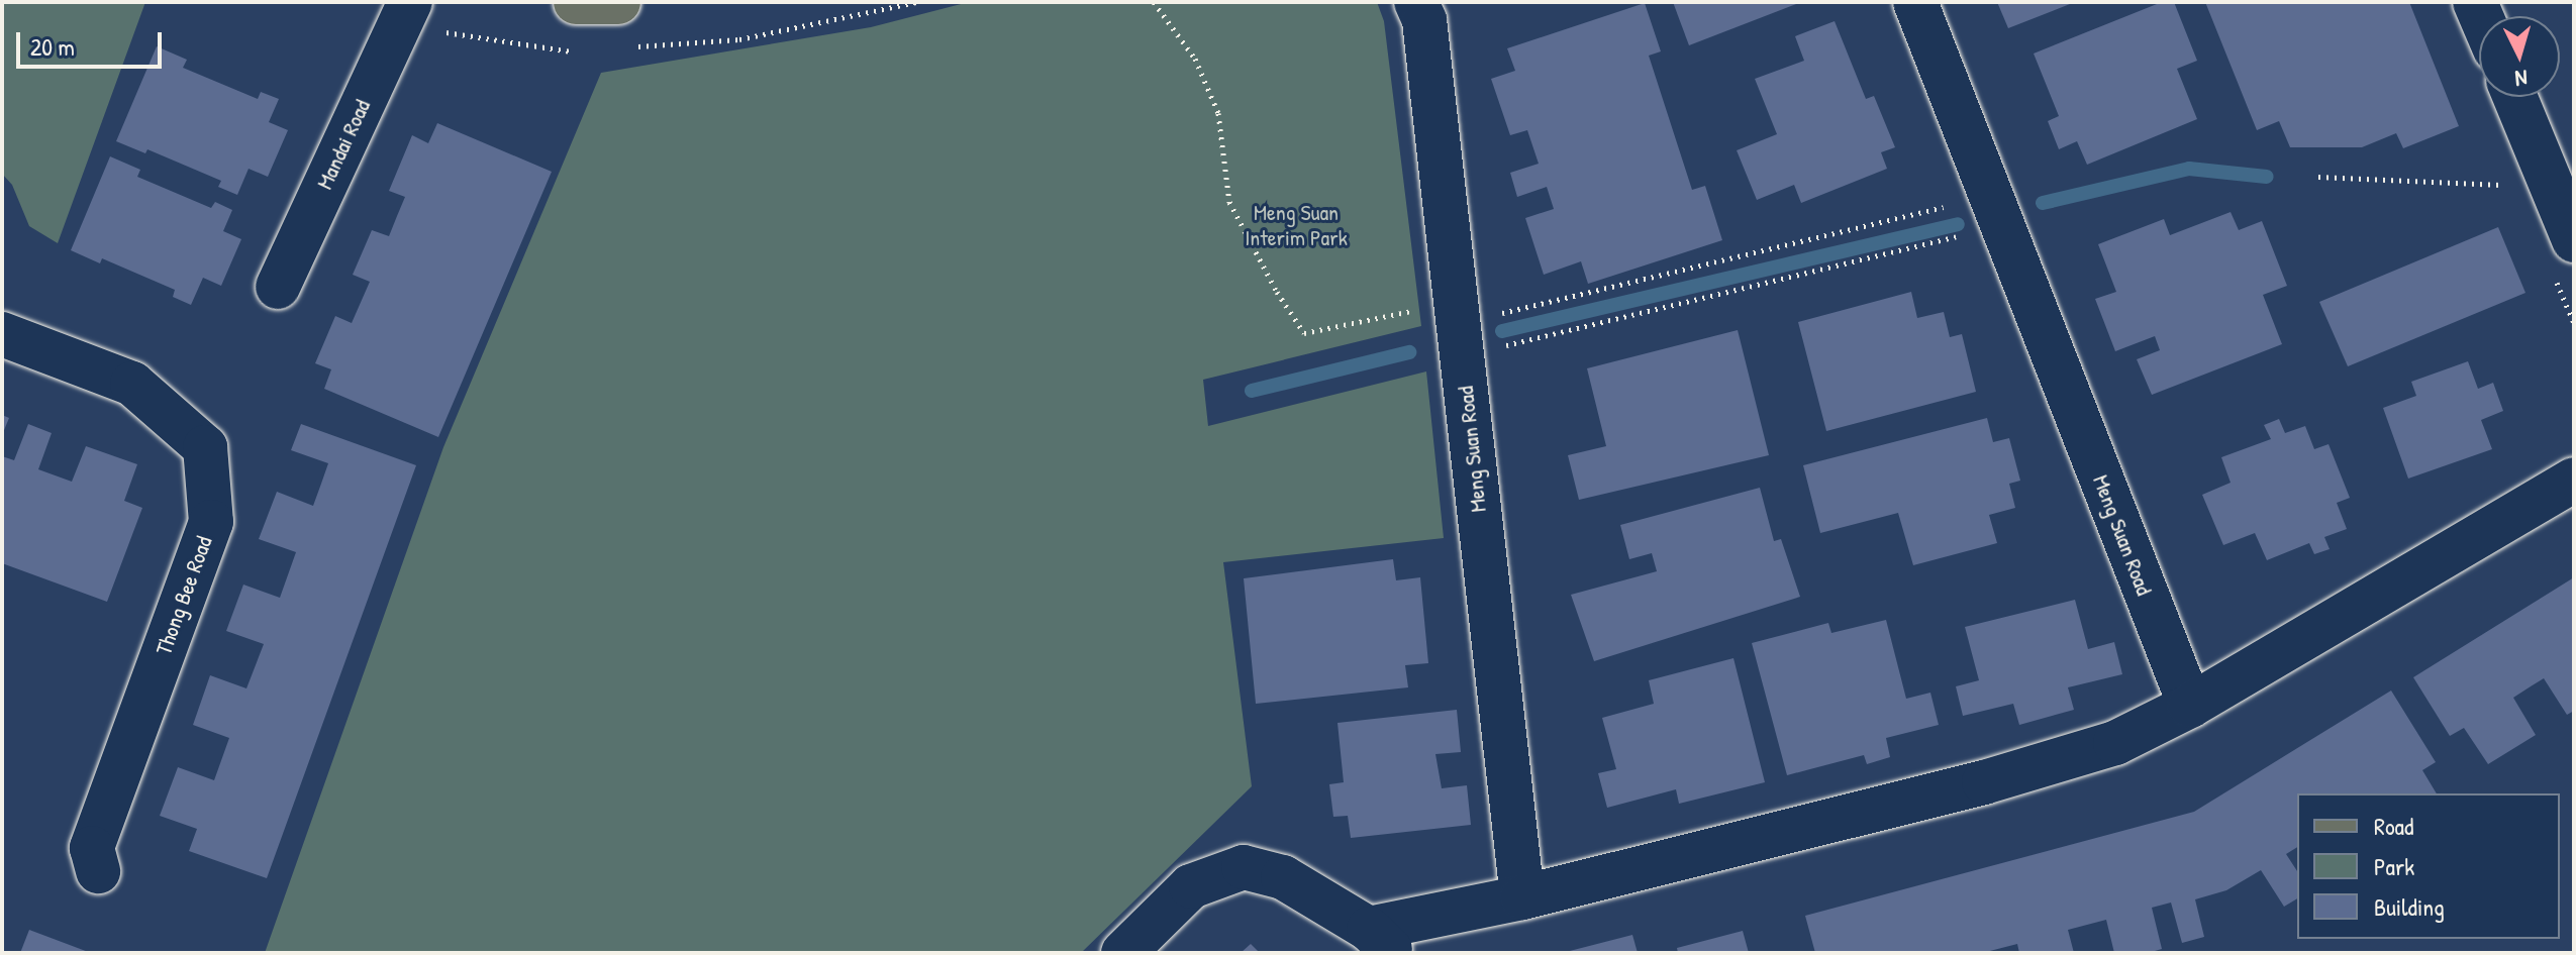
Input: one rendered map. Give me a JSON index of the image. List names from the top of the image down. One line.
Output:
{"streets":{"street":["Mandai Road","Meng Suan Road","Thong Bee Road"]},"parks":["Meng Suan Interim Park"],"legend":["Road","Park","Building"],"scale_bar":"20 m","north":"bottom"}
